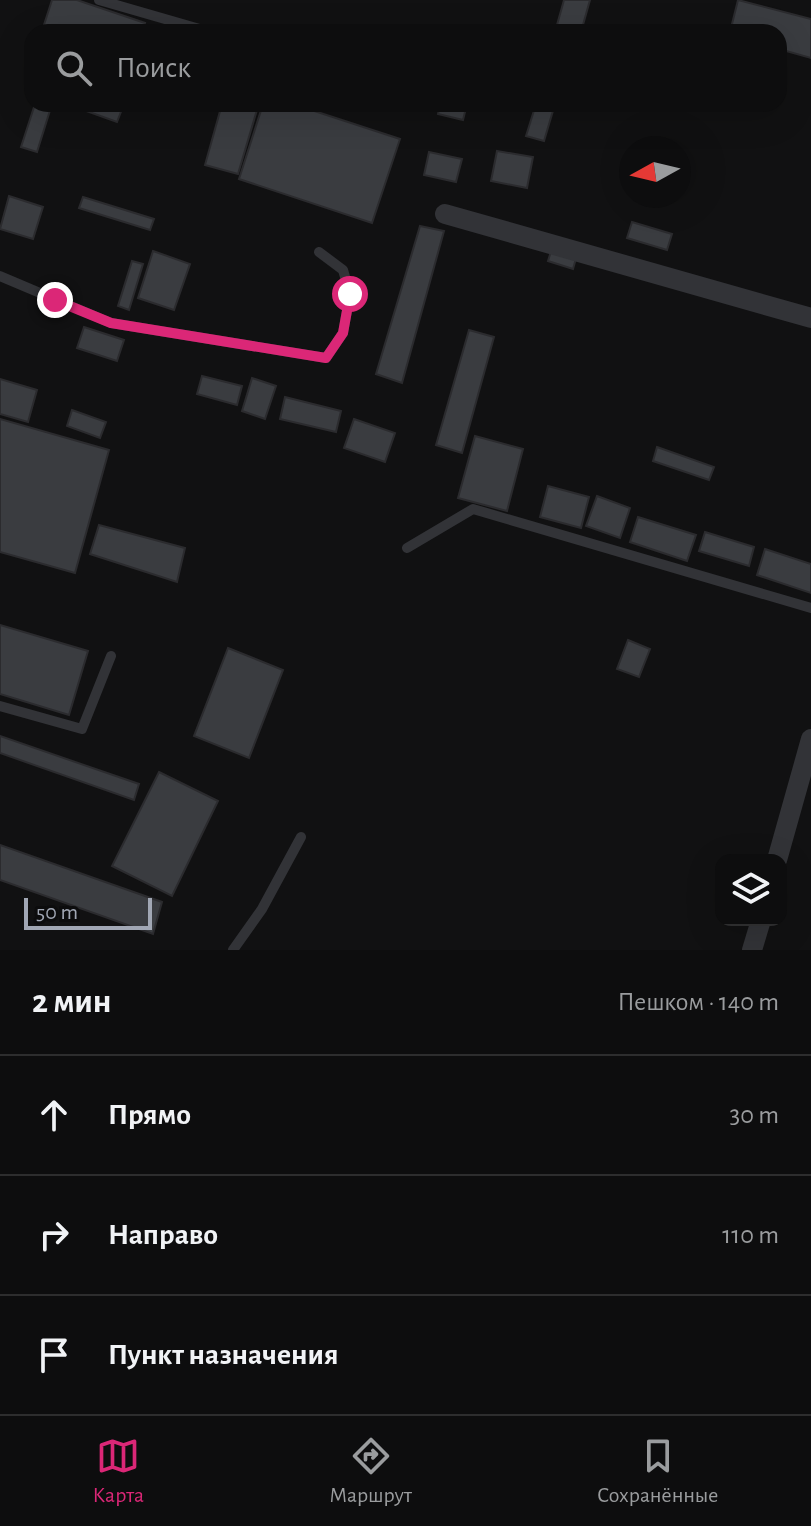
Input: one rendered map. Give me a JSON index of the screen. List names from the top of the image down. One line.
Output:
{"scale_bar":"50 m","north":"left","page":{"search":"Поиск","scale":"50 m","heading":["2 мин","Пешком · 140 m"],"list":[["Прямо","30 m"],["Направо","110 m"],"Пункт назначения"],"nav":["Карта","Маршрут","Сохранённые"]}}
